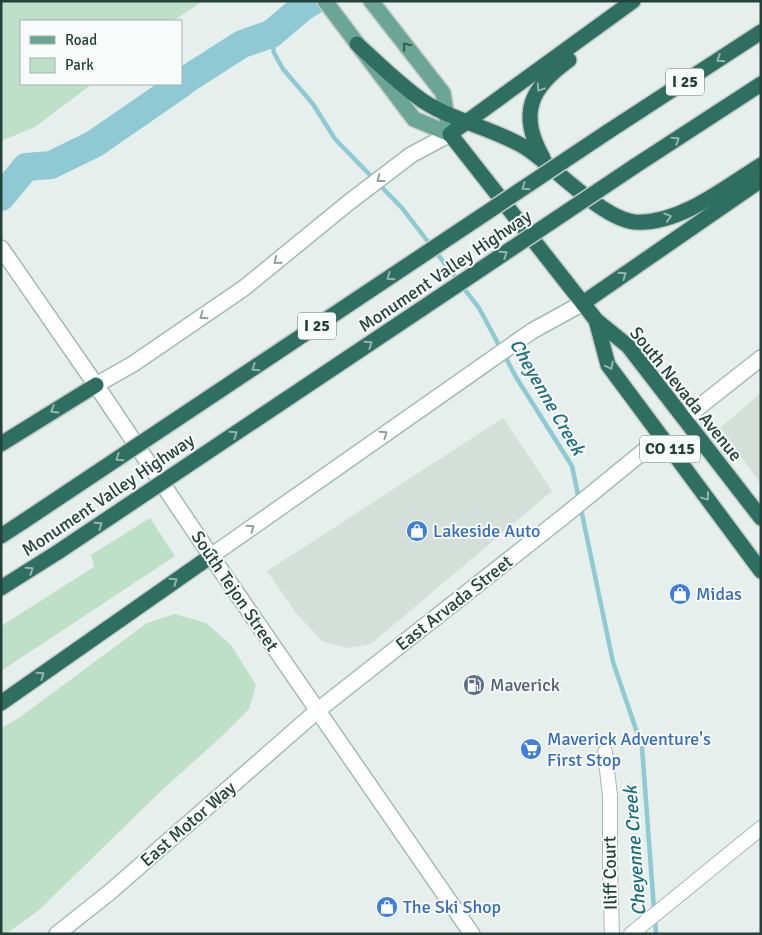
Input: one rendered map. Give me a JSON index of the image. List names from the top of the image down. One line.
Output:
{"streets":{"highway":["I 25","Monument Valley Highway","South Nevada Avenue","CO 115"],"main road":["South Tejon Street","East Arvada Street","East Motor Way"],"street":["Iliff Court"]},"crossings":[["South Nevada Avenue","East Arvada Street"],["South Tejon Street","East Arvada Street"],["South Tejon Street","East Motor Way"],["East Arvada Street","East Motor Way"]],"water":["Cheyenne Creek"],"places":{"shop":["Lakeside Auto","Midas","The Ski Shop"],"fuel station":["Maverick"],"supermarket":["Maverick Adventure's First Stop"]},"legend":["Road","Park"]}
